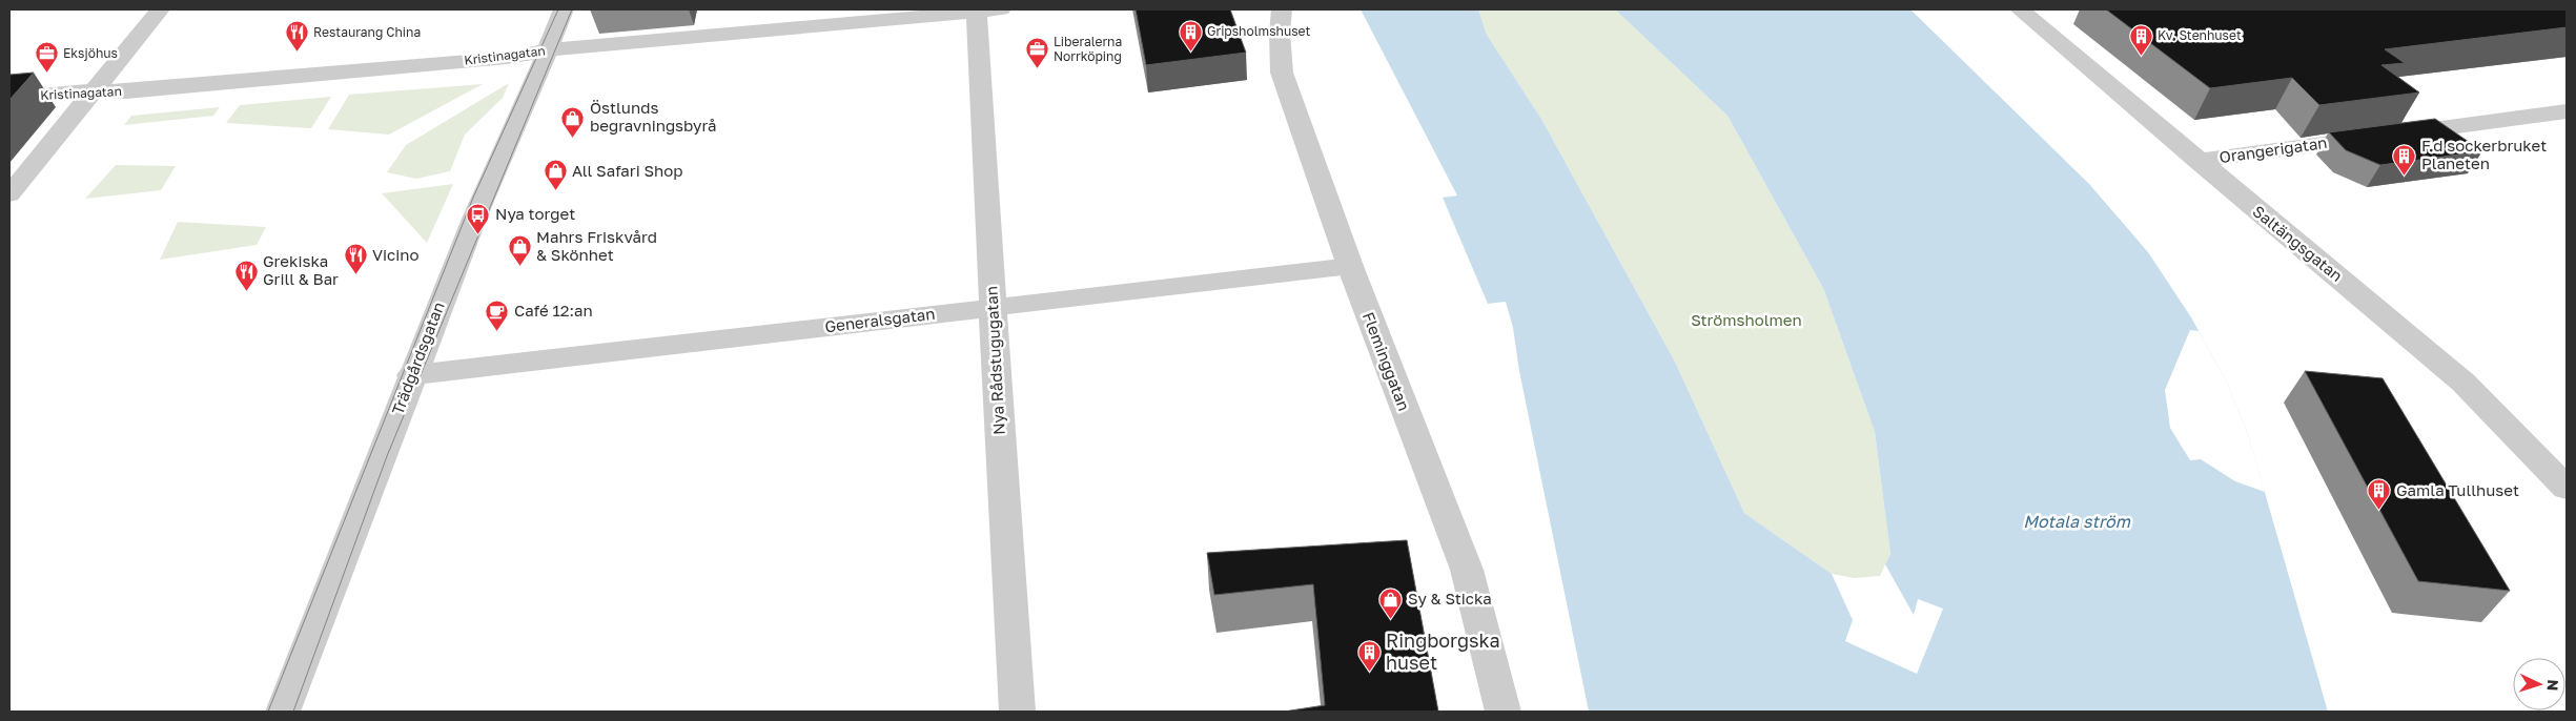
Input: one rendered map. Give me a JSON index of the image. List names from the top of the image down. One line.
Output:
{"streets":{"street":["Kristinagatan","Orangerigatan","Saltängsgatan","Generalsgatan","Trädgårdsgatan","Nya Rådstugugatan","Fleminggatan"]},"crossings":[["Kristinagatan","Trädgårdsgatan"],["Kristinagatan","Nya Rådstugugatan"],["Orangerigatan","Saltängsgatan"],["Generalsgatan","Trädgårdsgatan"],["Generalsgatan","Nya Rådstugugatan"],["Generalsgatan","Fleminggatan"]],"water":["Motala ström"],"parks":["Strömsholmen"],"places":{"building":["Gripsholmshuset","Kv. Stenhuset","F.d sockerbruket Planeten","Gamla Tullhuset","Ringborgska huset"],"restaurant":["Restaurang China","Vicino","Grekiska Grill & Bar"],"office":["Liberalerna Norrköping","Eksjöhus"],"shop":["Östlunds begravningsbyrå","All Safari Shop","Mahrs Friskvård & Skönhet","Sy & Sticka"],"bus stop":["Nya torget"],"cafe":["Café 12:an"]},"north":"right"}
